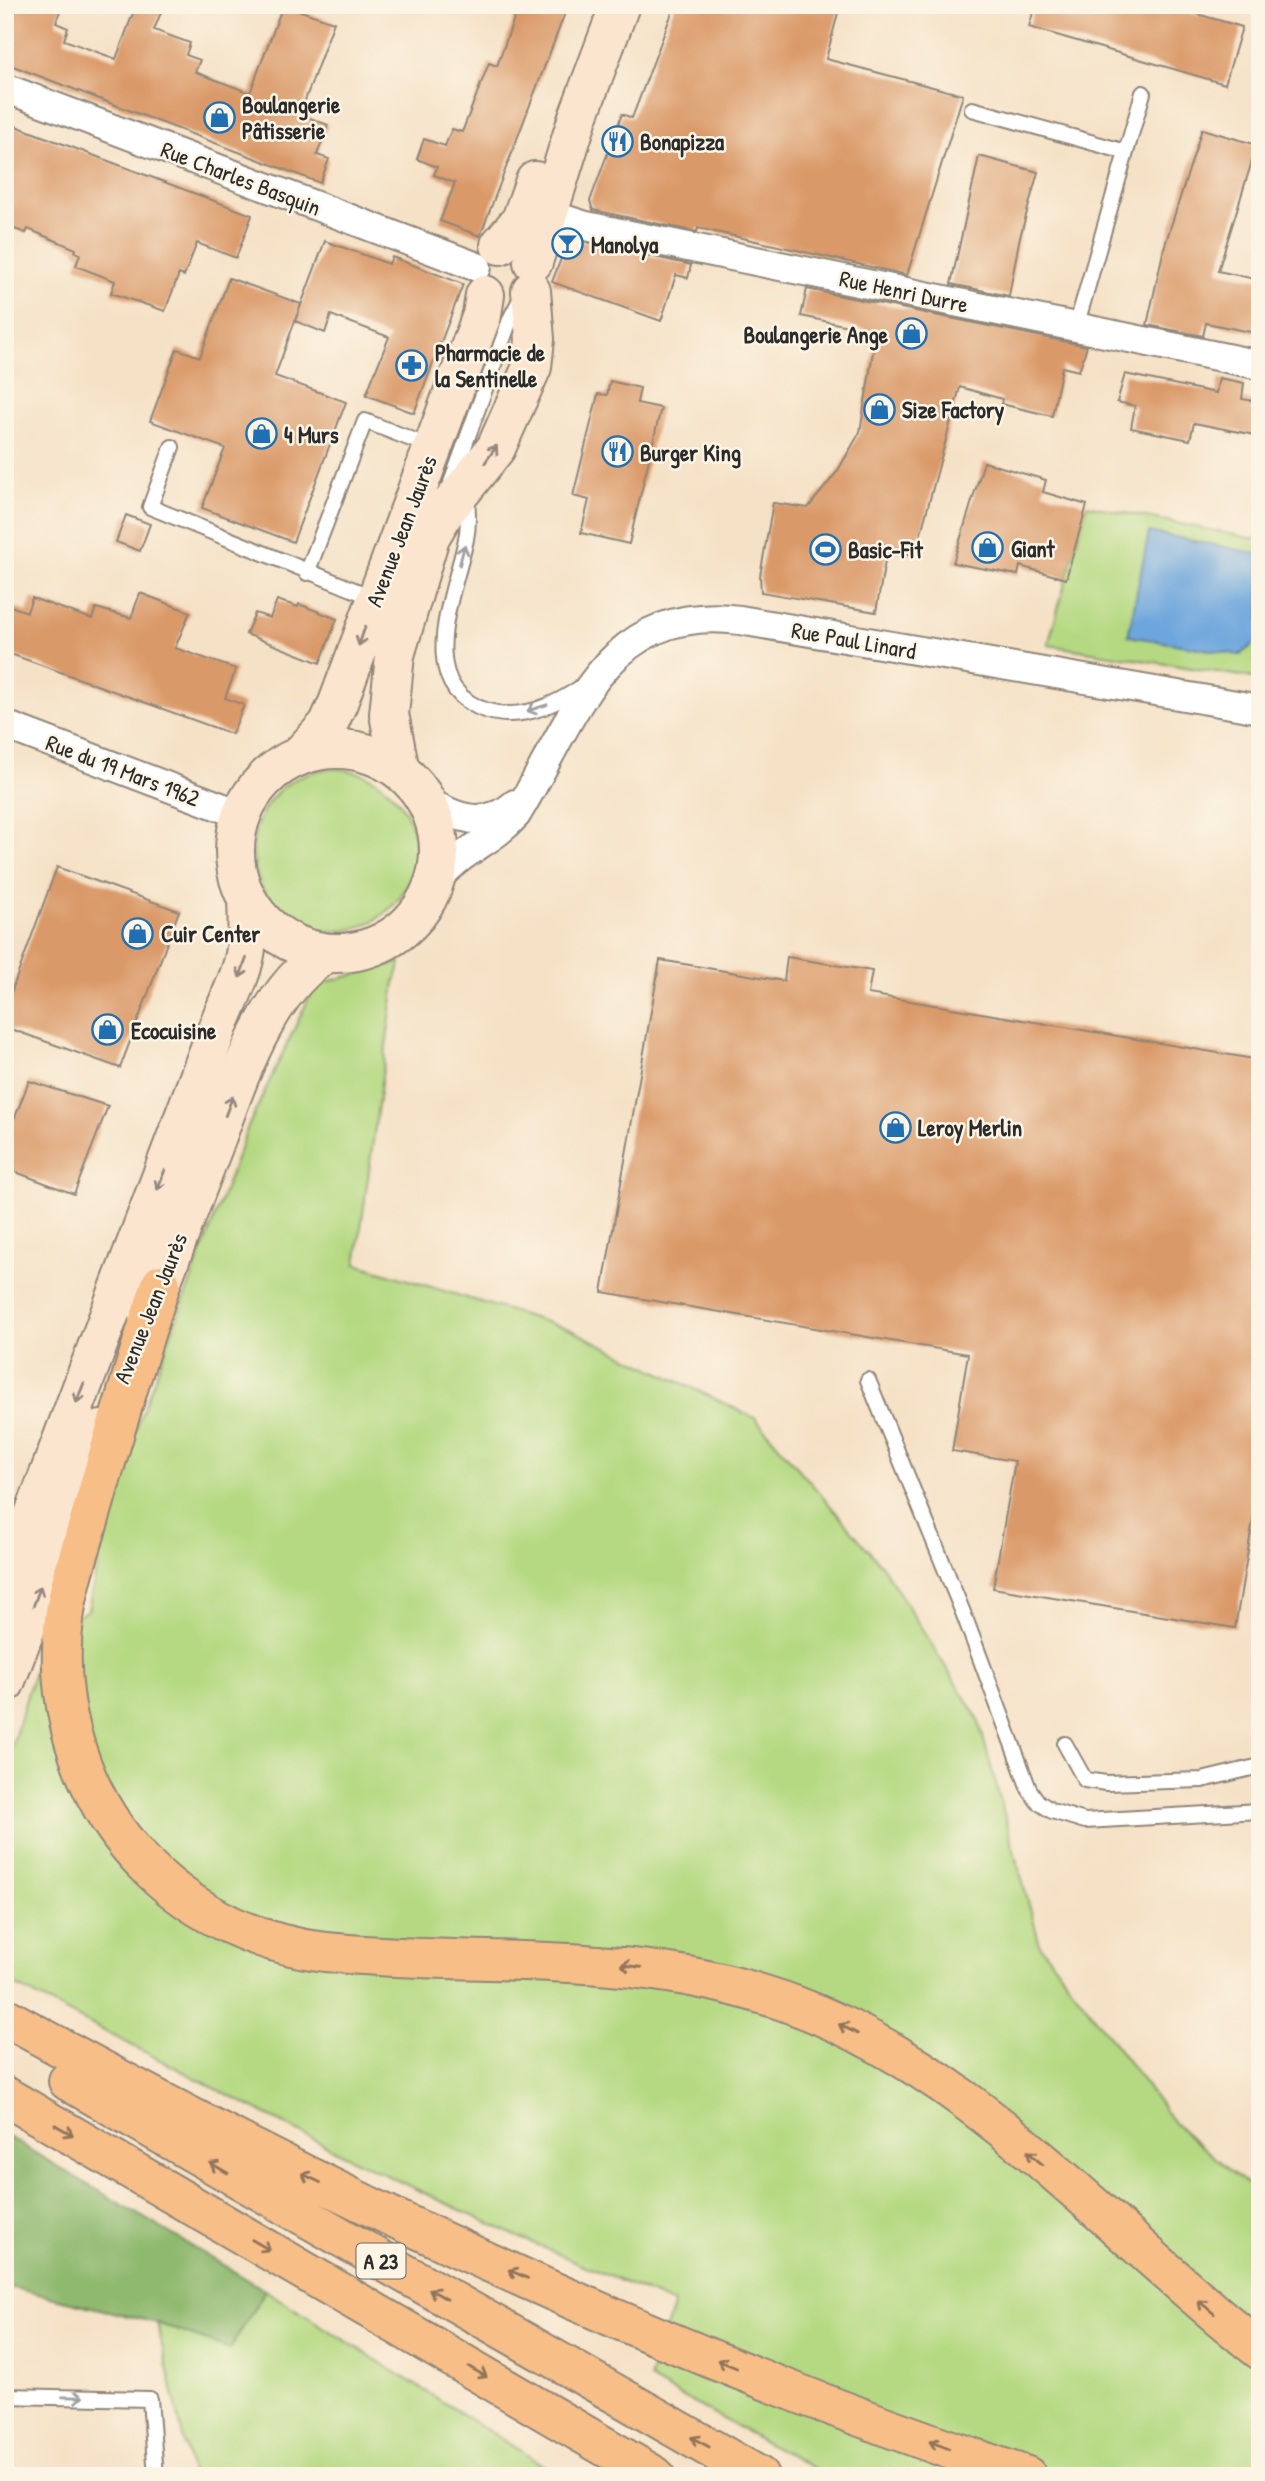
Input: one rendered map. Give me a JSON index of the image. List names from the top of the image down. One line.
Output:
{"streets":{"highway":["A 23"],"main road":["Avenue Jean Jaurès"],"street":["Rue Charles Basquin","Rue Henri Durre","Rue Paul Linard","Rue du 19 Mars 1962"]},"crossings":[["Rue Charles Basquin","Avenue Jean Jaurès"],["Rue Henri Durre","Avenue Jean Jaurès"],["Avenue Jean Jaurès","Rue Paul Linard"],["Avenue Jean Jaurès","Rue du 19 Mars 1962"],["Rue Paul Linard","Rue du 19 Mars 1962"]],"places":{"shop":["Boulangerie Pâtisserie","Boulangerie Ange","Size Factory","4 Murs","Giant","Cuir Center","Ecocuisine","Leroy Merlin"],"restaurant":["Bonapizza","Burger King"],"bar":["Manolya"],"pharmacy":["Pharmacie de la Sentinelle"],"sports":["Basic-Fit"]}}
